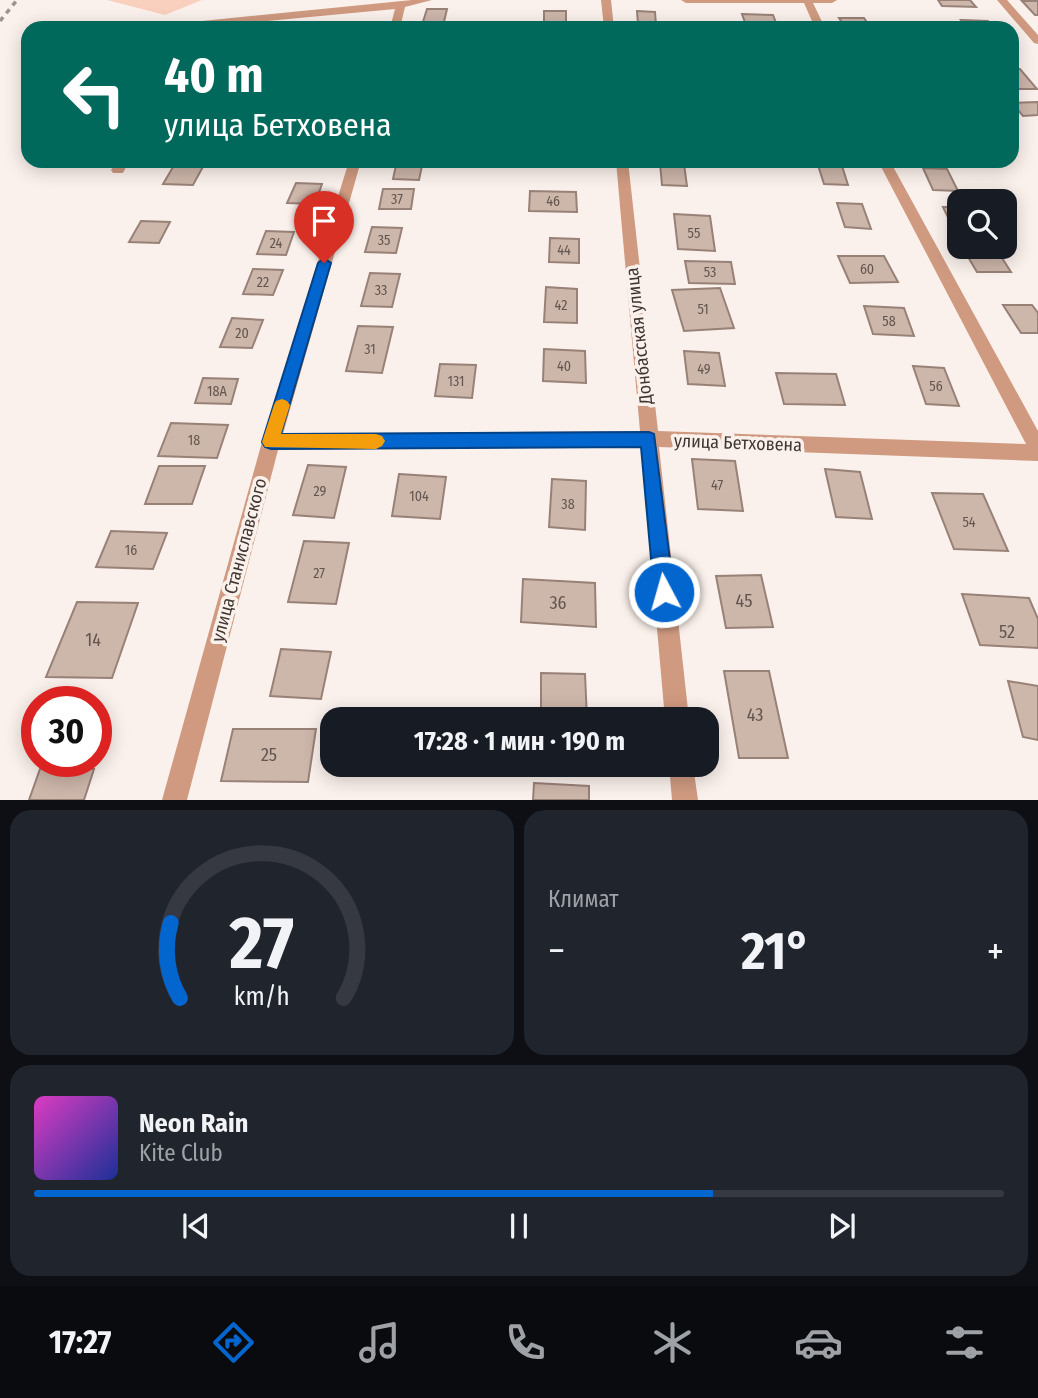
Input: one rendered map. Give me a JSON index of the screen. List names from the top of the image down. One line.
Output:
{"streets":{"street":["Донбасская улица","улица Бетховена","улица Станиславского"]},"crossings":[["Донбасская улица","улица Бетховена"],["улица Бетховена","улица Станиславского"]],"house_numbers":["37","46","55","35","24","44","60","53","22","33","42","51","58","20","31","40","49","131","56","18А","18","47","29","104","38","54","16","27","45","36","52","14","43","25"],"page":{"turn":["40 m","улица Бетховена"],"limit":"30","trip":"17:28 · 1 мин · 190 m","tile":"Климат","heat":["−","21°","+"],"song":["Neon Rain","Kite Club"],"tabs":"17:27","gauge":["27","km/h"]}}
